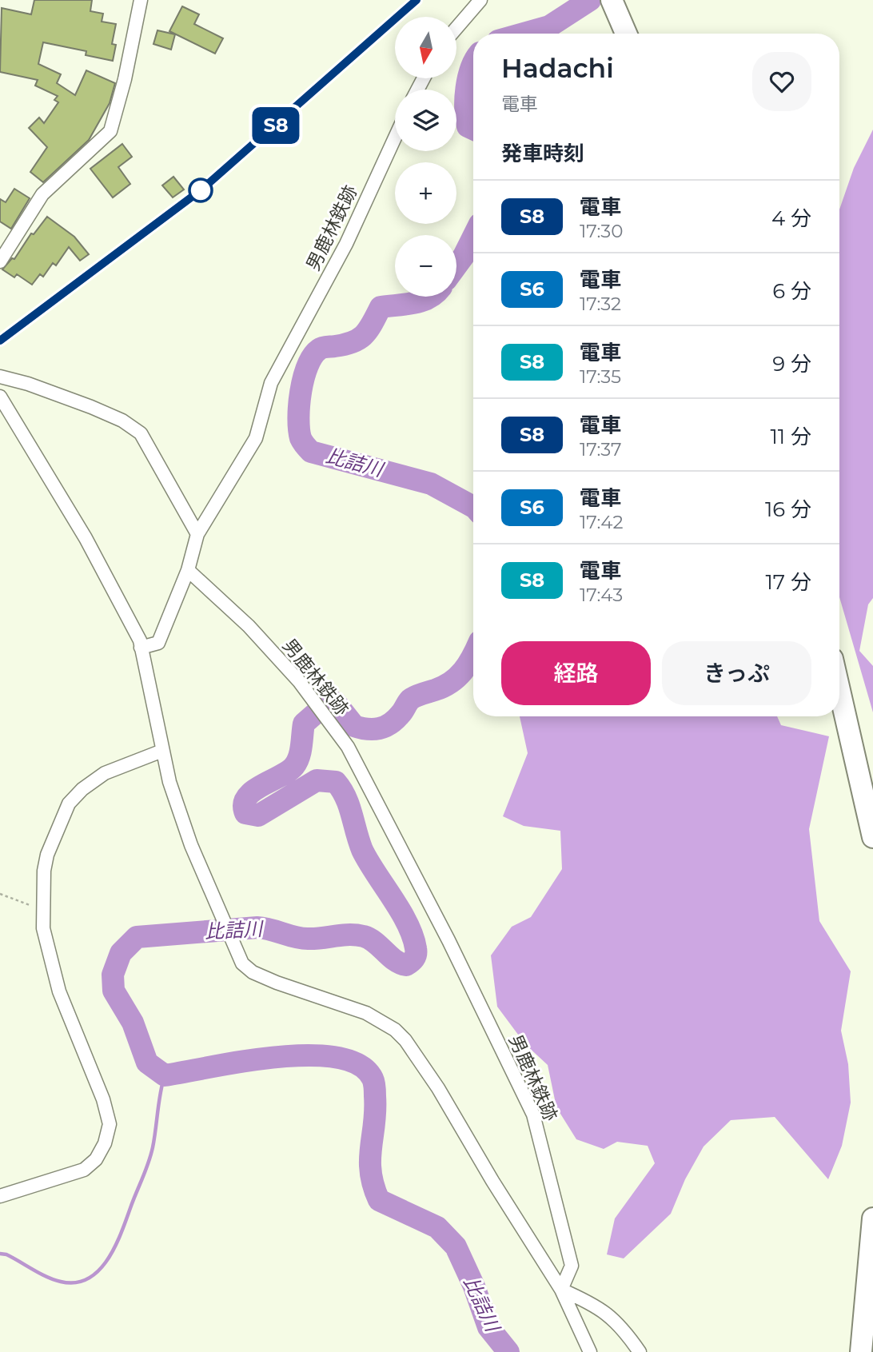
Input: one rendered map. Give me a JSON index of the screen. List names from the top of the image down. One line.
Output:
{"streets":{"street":["男鹿林鉄跡"]},"water":["比詰川"],"north":"bottom","page":{"on_map":"S8","map_buttons":["+","−"],"heading":[["Hadachi","電車"],"発車時刻"],"list":[{"mark":"S8","name":"電車","note":"17:30","value":"4 分"},{"mark":"S6","name":"電車","note":"17:32","value":"6 分"},{"mark":"S8","name":"電車","note":"17:35","value":"9 分"},{"mark":"S8","name":"電車","note":"17:37","value":"11 分"},{"mark":"S6","name":"電車","note":"17:42","value":"16 分"},{"mark":"S8","name":"電車","note":"17:43","value":"17 分"}],"buttons":["経路","きっぷ"]}}
